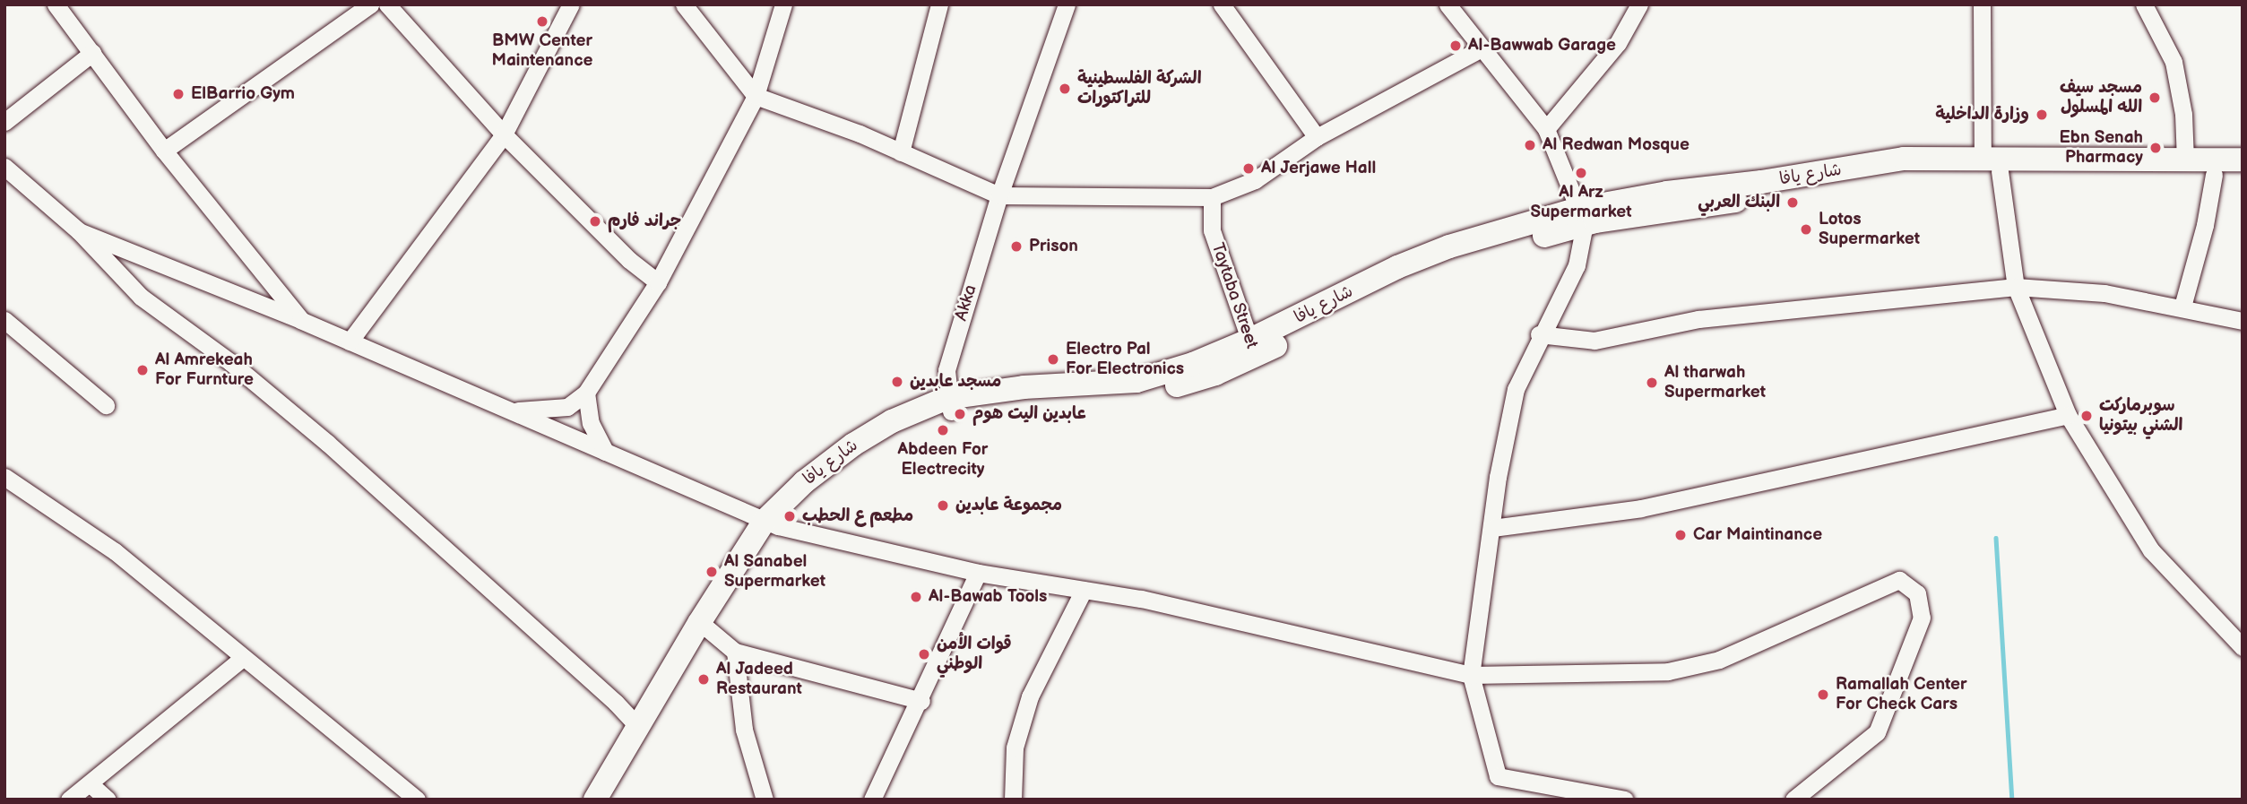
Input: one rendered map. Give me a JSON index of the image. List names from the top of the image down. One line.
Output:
{"streets":{"main road":["شارع يافا"],"street":["Taytaba Street","Akka"]},"crossings":[["شارع يافا","Taytaba Street"],["شارع يافا","Akka"]],"places":["BMW Center Maintenance","Al-Bawwab Garage","الشركة الفلسطينية للتراكتورات","ElBarrio Gym","مسجد سيف الله المسلول","وزارة الداخلية","Al Redwan Mosque","Ebn Senah Pharmacy","Al Jerjawe Hall","Al Arz Supermarket","البنك العربي","جراند فارم","Lotos Supermarket","Prison","Electro Pal For Electronics","Al Amrekeah For Furnture","مسجد عابدين","Al tharwah Supermarket","عابدين اليت هوم","سوبرماركت الشني بيتونيا","Abdeen For Electrecity","مجموعة عابدين","مطعم ع الحطب","Car Maintinance","Al Sanabel Supermarket","Al-Bawab Tools","قوات الأمن الوطني","Al Jadeed Restaurant","Ramallah Center For Check Cars"]}
